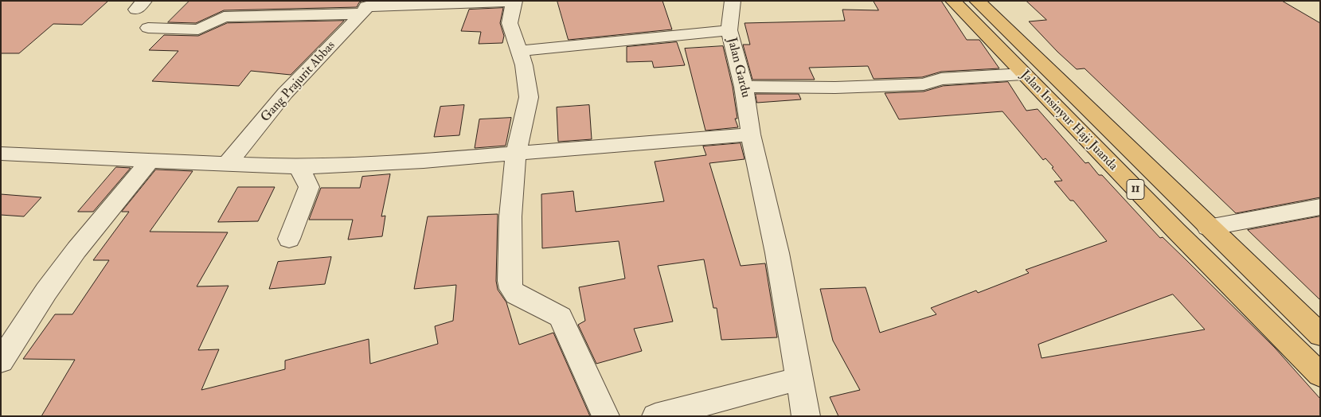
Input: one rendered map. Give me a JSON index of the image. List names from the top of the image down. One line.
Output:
{"streets":{"highway":["Jalan Insinyur Haji Juanda","11"],"street":["Jalan Gardu","Gang Prajurit Abbas"]}}
